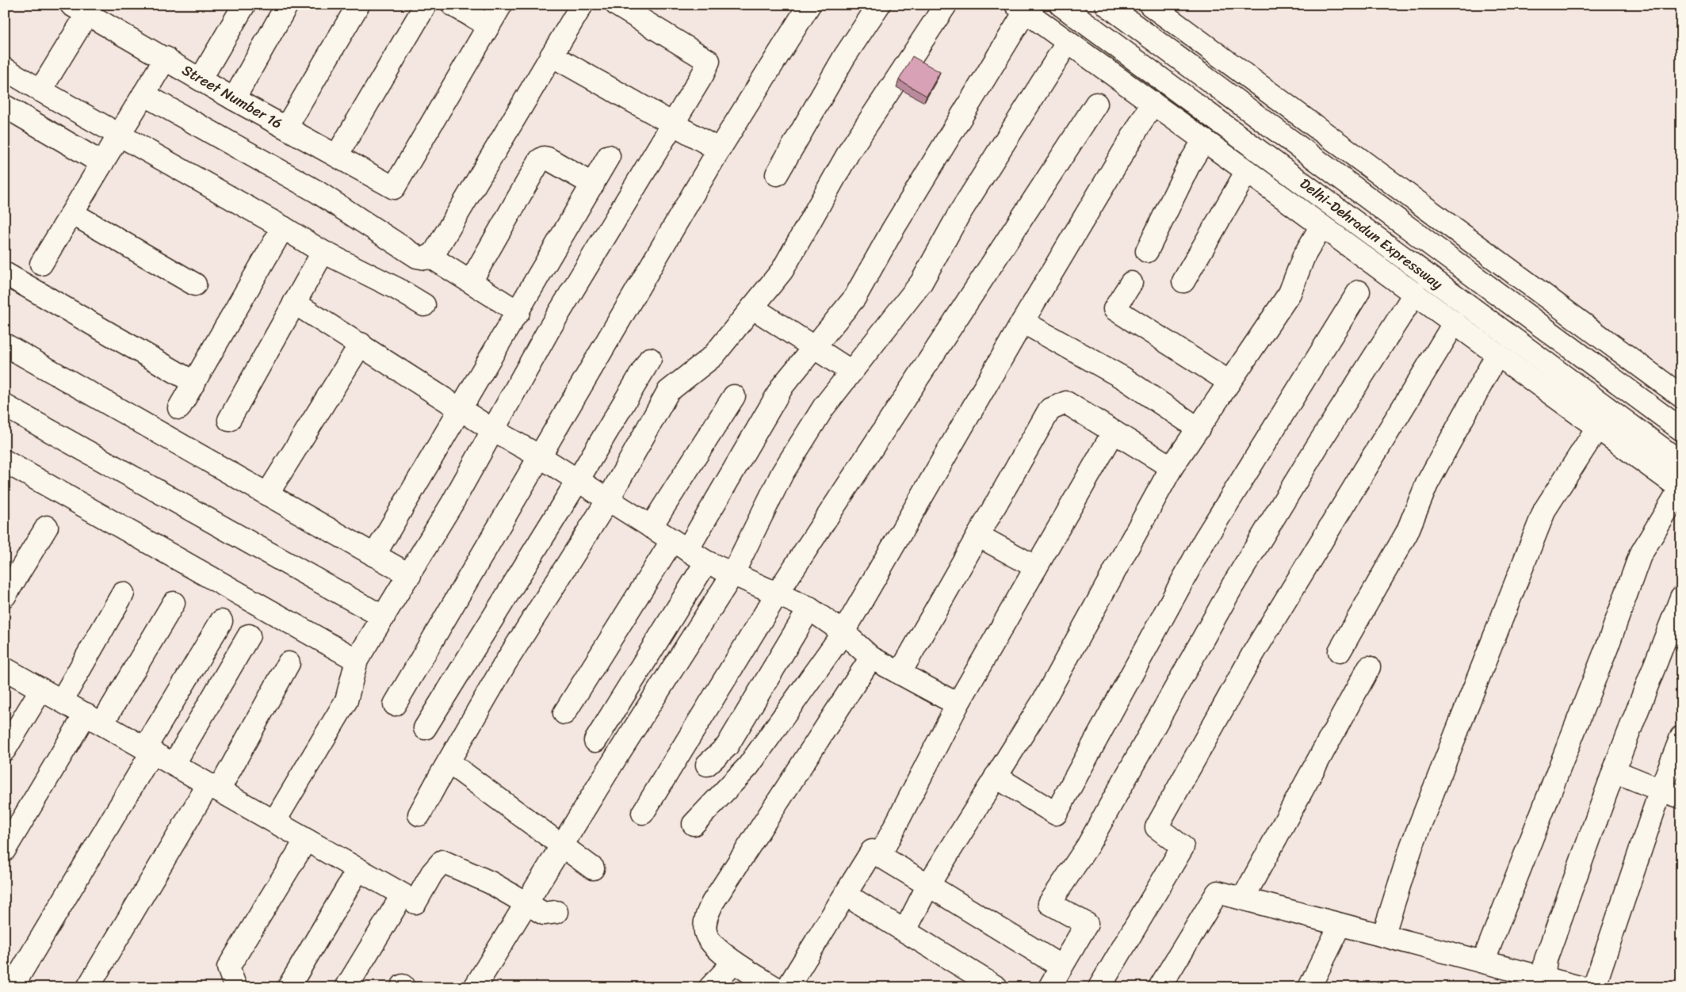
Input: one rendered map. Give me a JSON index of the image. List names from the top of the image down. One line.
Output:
{"streets":{"main road":["Street Number 16","Delhi-Dehradun Expressway"]}}
